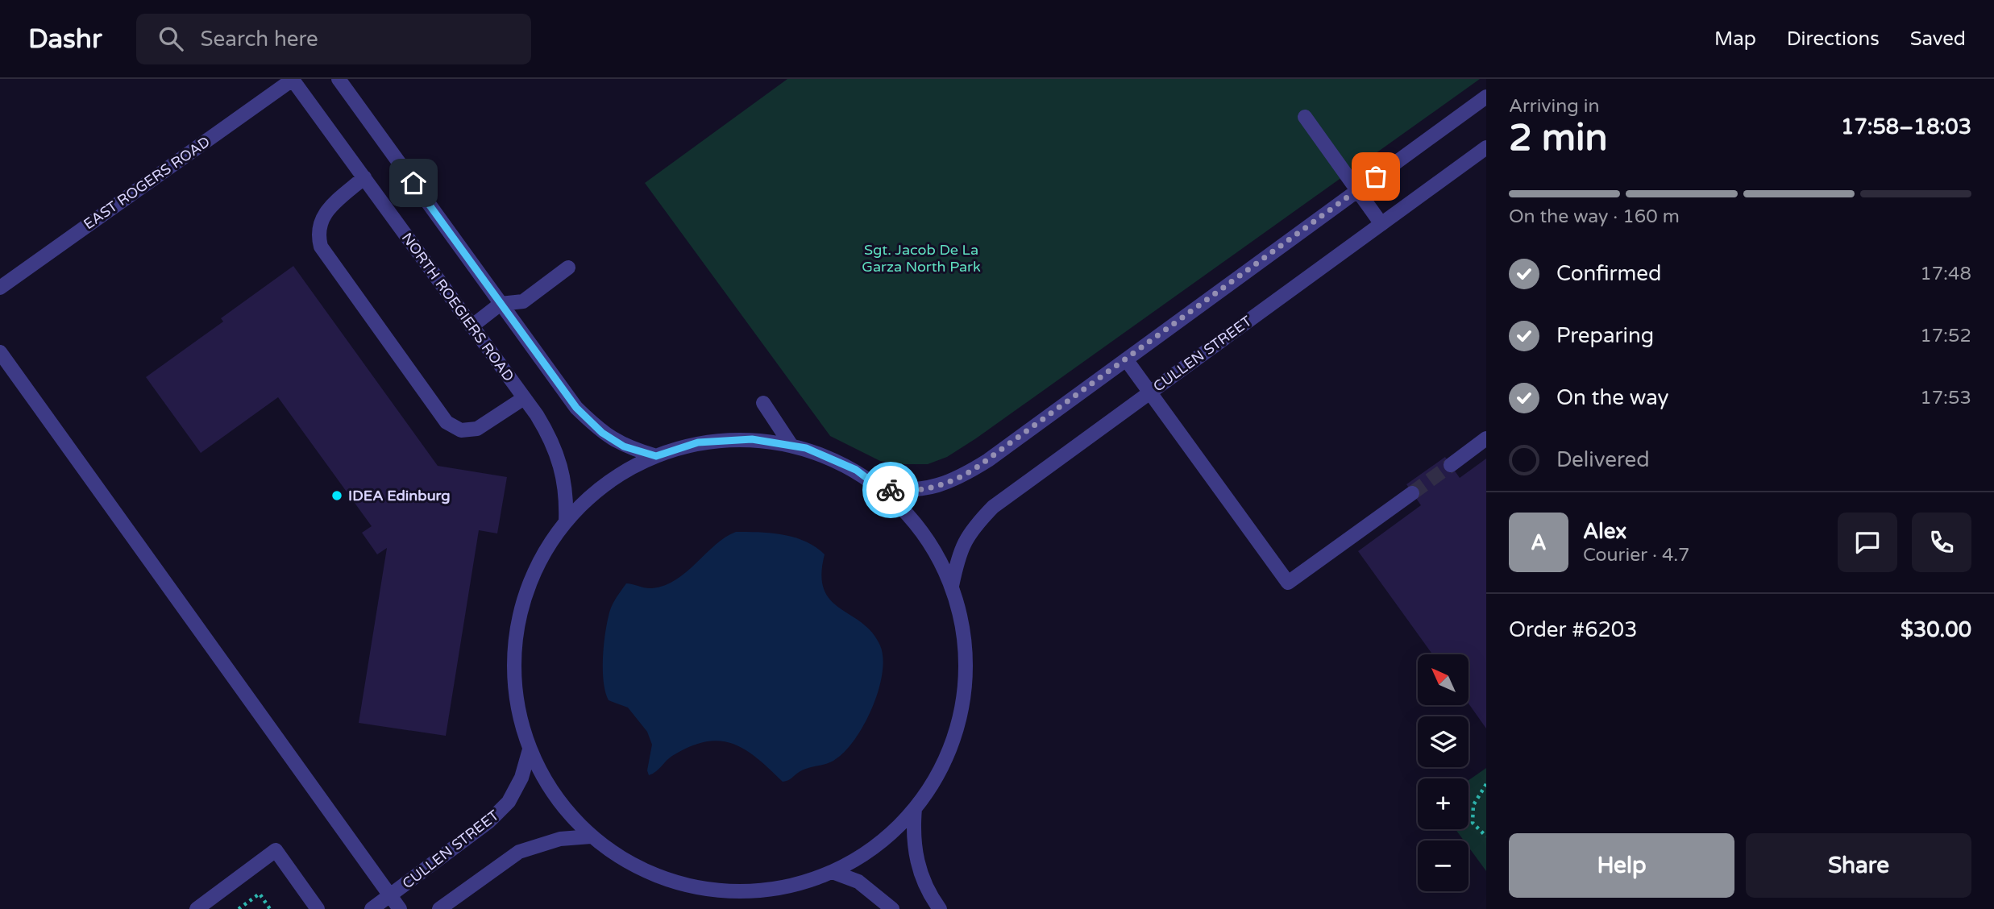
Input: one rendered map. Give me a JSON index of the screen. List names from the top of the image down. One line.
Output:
{"streets":{"street":["EAST ROGERS ROAD","NORTH ROEGIERS ROAD","CULLEN STREET"]},"crossings":[["EAST ROGERS ROAD","NORTH ROEGIERS ROAD"]],"parks":["Sgt. Jacob De La Garza North Park"],"places":["IDEA Edinburg"],"north":"top left","page":{"header":"Dashr","search":"Search here","nav":["Map","Directions","Saved"],"heading":["2 min","Arriving in","17:58–18:03"],"panel":["Alex","Courier · 4.7","Order #6203","$30.00"],"bar":"On the way · 160 m","list":[["Confirmed","17:48"],["Preparing","17:52"],["On the way","17:53"],"Delivered"],"round":"A","map_buttons":["+","−"],"buttons":["Help","Share"]}}
